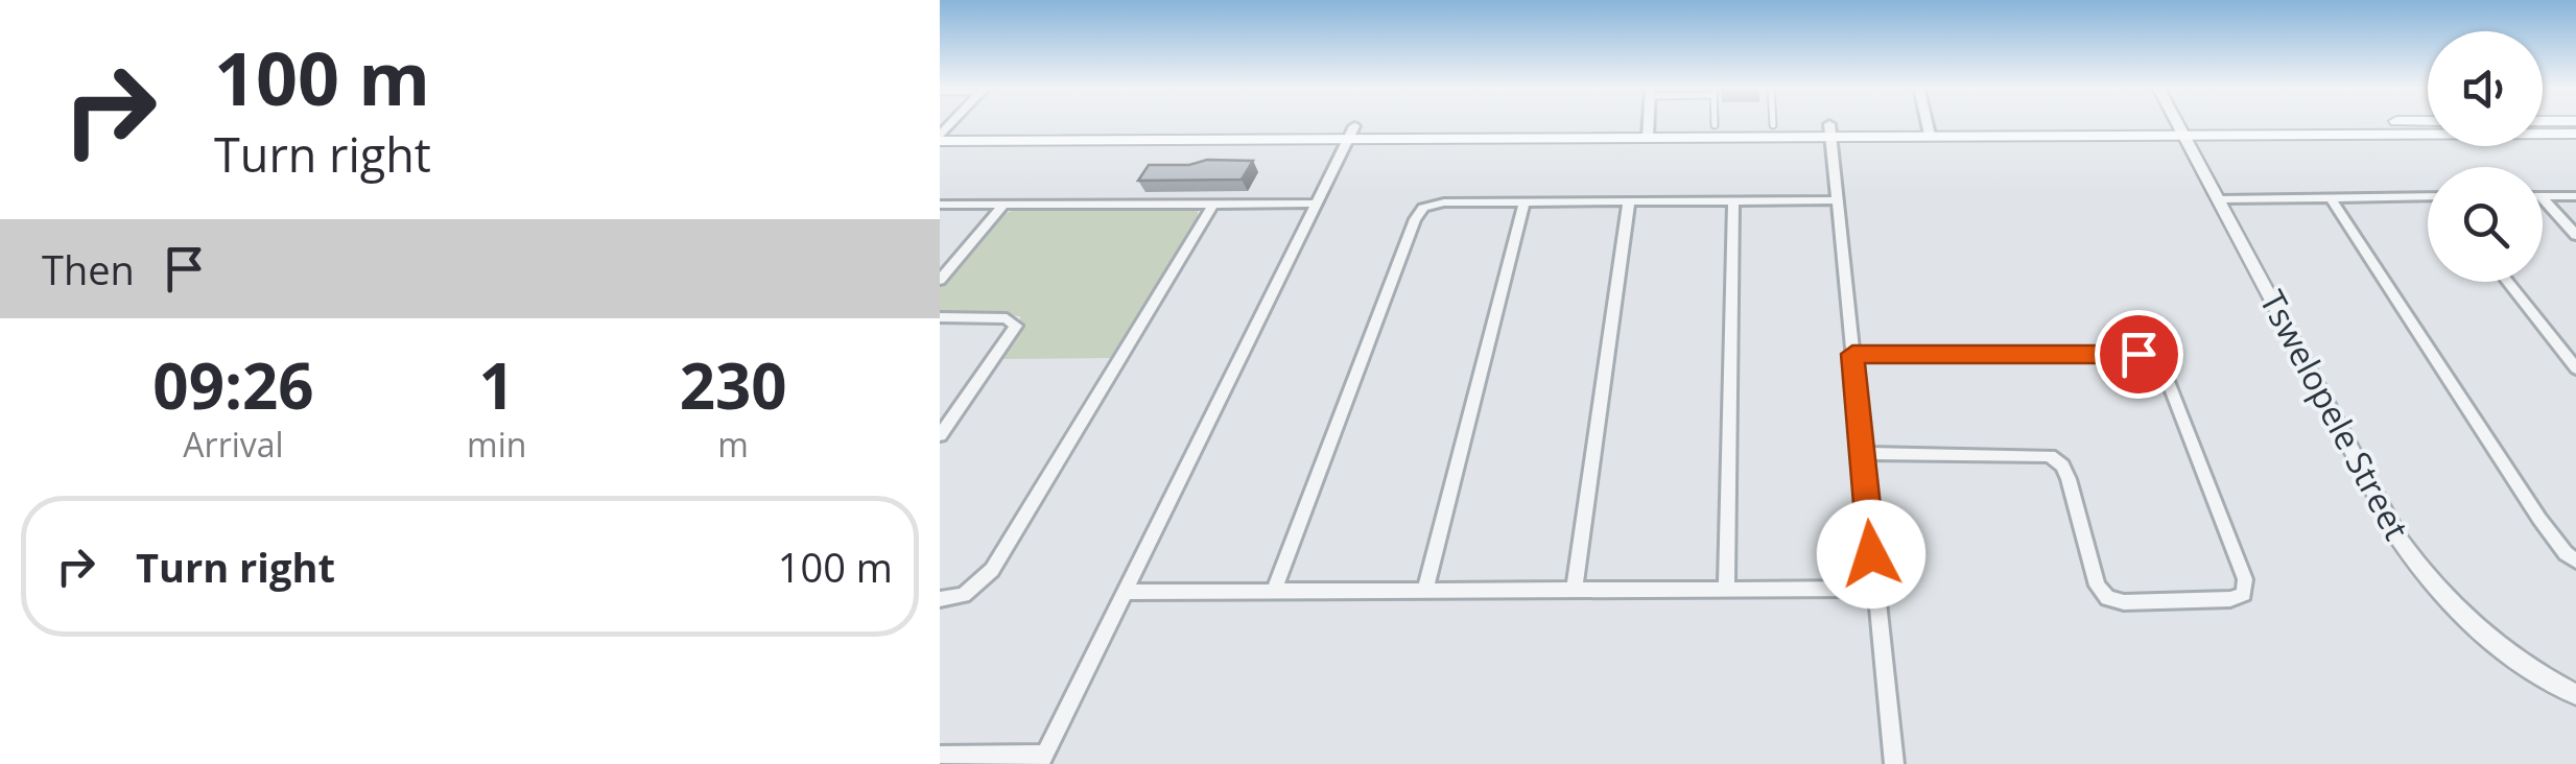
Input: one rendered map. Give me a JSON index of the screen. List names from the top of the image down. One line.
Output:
{"streets":{"street":["Tswelopele Street"]},"page":{"turn":["100 m","Turn right"],"then":"Then","eta":["09:26","Arrival","1","min","230","m"],"list":[{"name":"Turn right","value":"100 m"}]}}
